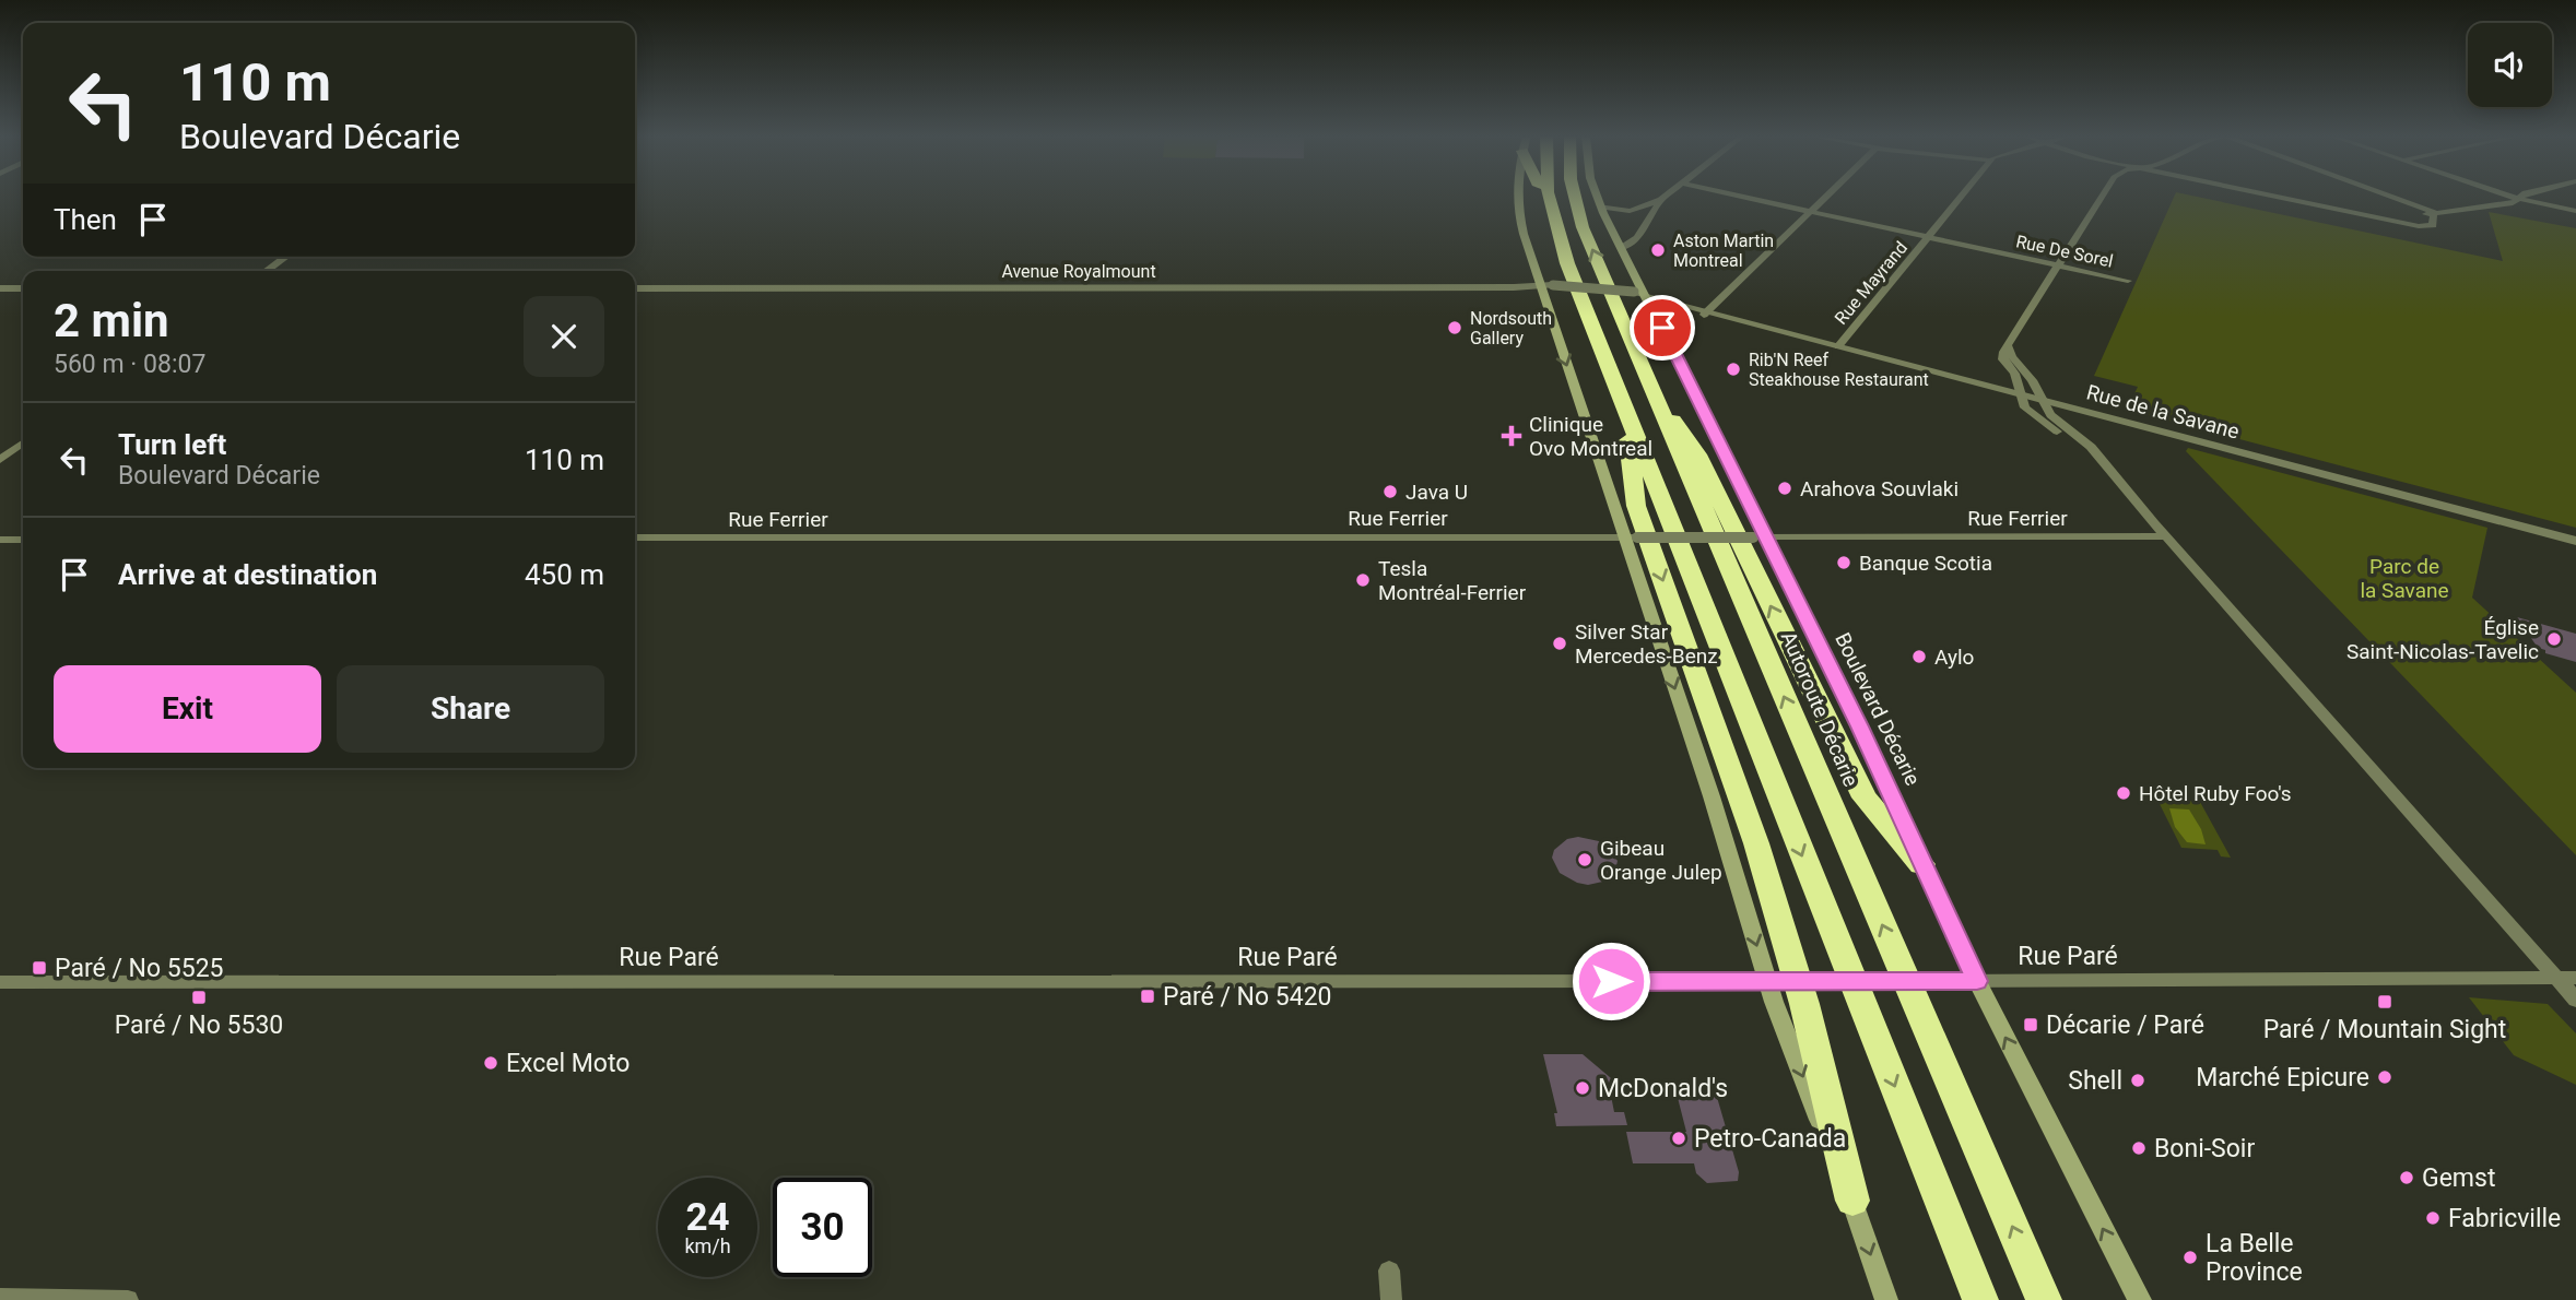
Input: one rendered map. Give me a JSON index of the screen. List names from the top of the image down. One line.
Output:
{"streets":{"highway":["Autoroute Décarie"],"main road":["Boulevard Décarie"],"street":["Rue De Sorel","Avenue Royalmount","Rue Mayrand","Rue de la Savane","Rue Ferrier","Rue Paré"]},"crossings":[["Rue De Sorel","Rue Mayrand"],["Avenue Royalmount","Rue de la Savane"],["Rue Mayrand","Rue de la Savane"],["Rue de la Savane","Boulevard Décarie"],["Rue Ferrier","Boulevard Décarie"],["Boulevard Décarie","Rue Paré"]],"parks":["Parc de la Savane"],"places":{"other":["Aston Martin Montreal","Nordsouth Gallery","Rib'N Reef Steakhouse Restaurant","Arahova Souvlaki","Java U","Banque Scotia","Tesla Montréal-Ferrier","Église Saint-Nicolas-Tavelic","Silver Star Mercedes-Benz","Aylo","Hôtel Ruby Foo's","Gibeau Orange Julep","Excel Moto","Marché Epicure","Shell","McDonald's","Petro-Canada","Boni-Soir","Gemst","Fabricville","La Belle Province"],"health":["Clinique Ovo Montreal"],"transit":["Paré / No 5525","Paré / No 5420","Paré / No 5530","Paré / Mountain Sight","Décarie / Paré"]},"page":{"turn":["110 m","Boulevard Décarie"],"then":"Then","heading":["2 min","560 m · 08:07"],"list":[{"name":"Turn left","note":"Boulevard Décarie","value":"110 m"},{"name":"Arrive at destination","value":"450 m"}],"buttons":["Exit","Share"],"speed":"24 km/h","limit":"30"}}
